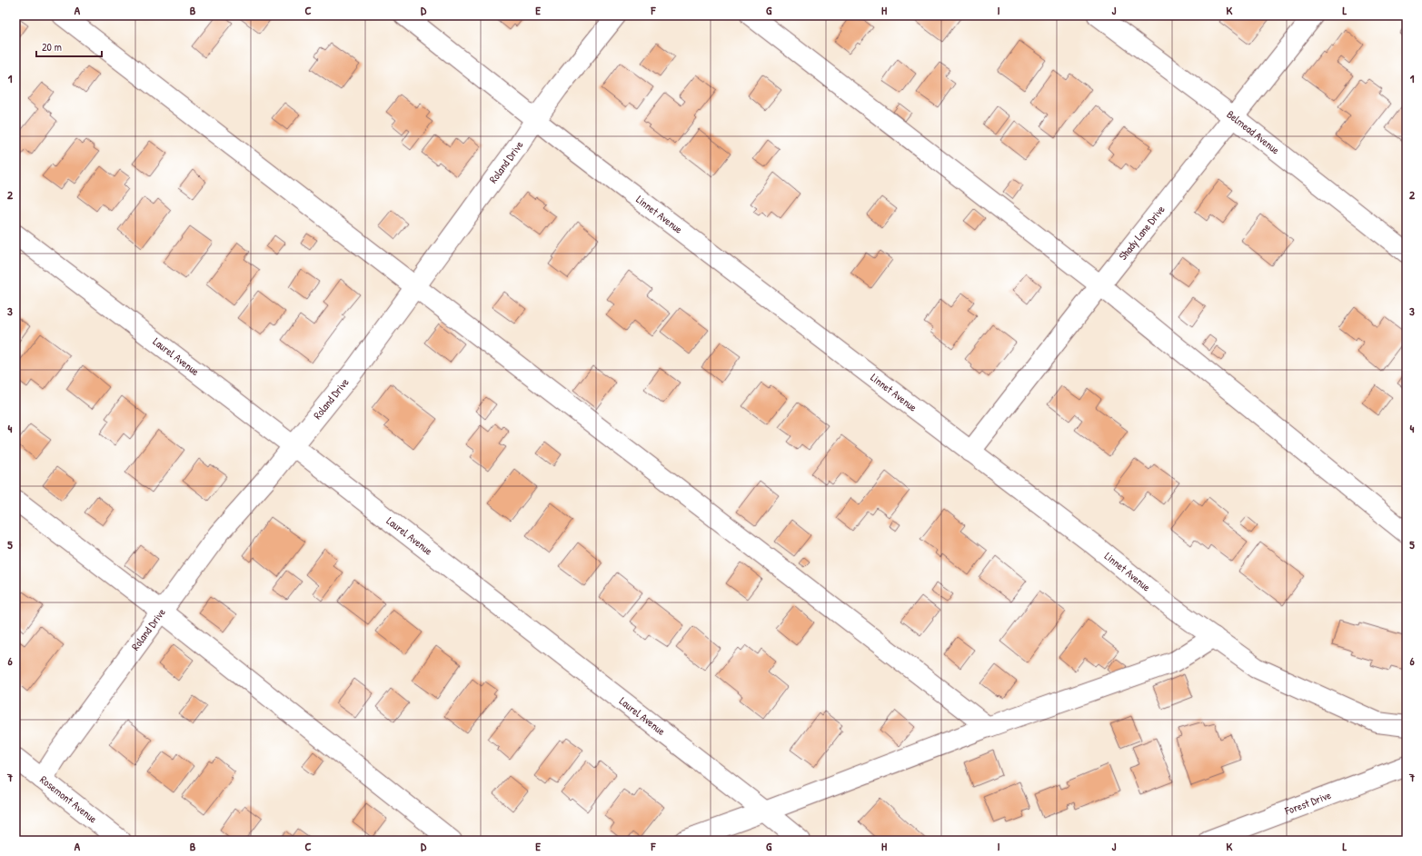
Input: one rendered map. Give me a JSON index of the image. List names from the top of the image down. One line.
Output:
{"streets":{"street":["Belmead Avenue","Roland Drive","Linnet Avenue","Shady Lane Drive","Laurel Avenue","Rosemont Avenue","Forest Drive"]},"crossings":[["Belmead Avenue","Shady Lane Drive"],["Roland Drive","Linnet Avenue"],["Roland Drive","Laurel Avenue"],["Roland Drive","Rosemont Avenue"],["Linnet Avenue","Shady Lane Drive"]],"scale_bar":"20 m","grid":{"columns":["A","B","C","D","E","F","G","H","I","J","K","L"],"rows":["1","2","3","4","5","6","7"]}}
